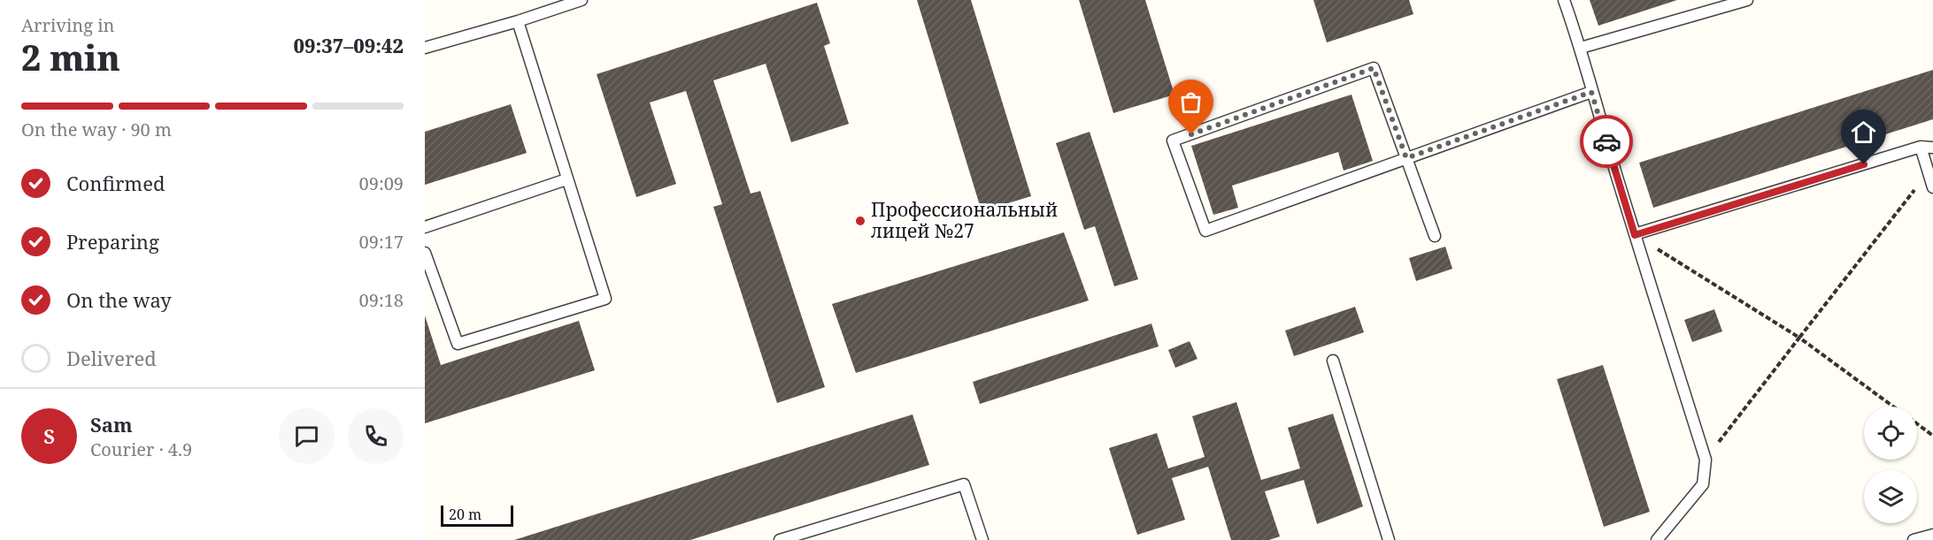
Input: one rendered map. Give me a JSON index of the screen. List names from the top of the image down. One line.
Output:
{"places":["Профессиональный лицей №27"],"scale_bar":"20 m","page":{"heading":["2 min","Arriving in","09:37–09:42"],"panel":["Sam","Courier · 4.9"],"bar":"On the way · 90 m","list":[["Confirmed","09:09"],["Preparing","09:17"],["On the way","09:18"],"Delivered"],"round":"S","scale":"20 m"}}
